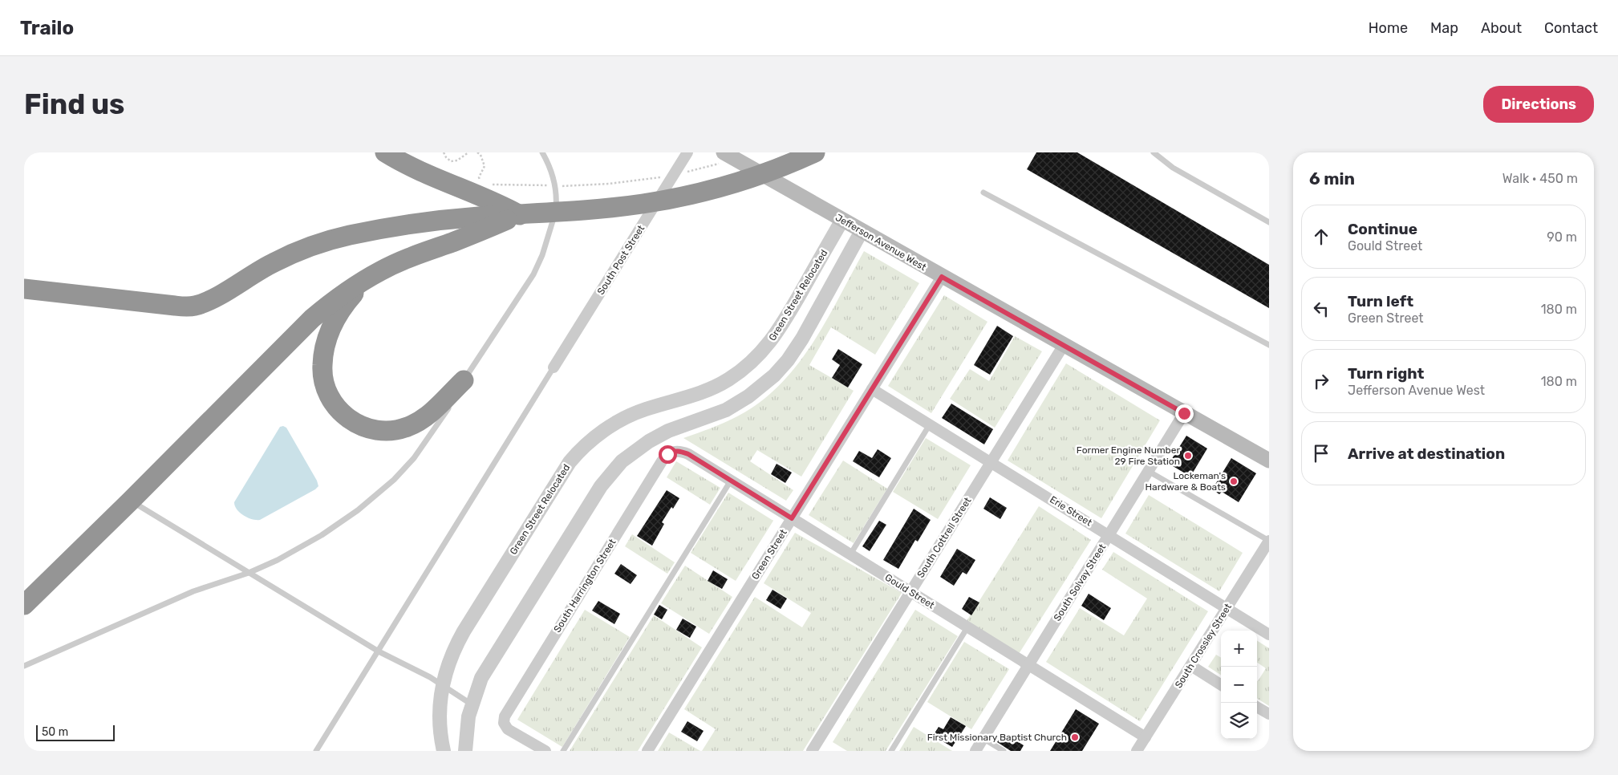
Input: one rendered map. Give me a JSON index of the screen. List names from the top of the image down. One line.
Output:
{"streets":{"main road":["Jefferson Avenue West"],"street":["South Post Street","Green Street Relocated","Erie Street","South Cottrell Street","Green Street","South Solvay Street","South Harrington Street","Gould Street","South Crossley Street"]},"crossings":[["Jefferson Avenue West","Green Street Relocated"],["Jefferson Avenue West","South Cottrell Street"],["Jefferson Avenue West","Green Street"],["Jefferson Avenue West","South Solvay Street"],["Erie Street","South Cottrell Street"],["Erie Street","Green Street"],["Erie Street","South Solvay Street"],["Erie Street","South Crossley Street"],["South Cottrell Street","Gould Street"],["Green Street","Gould Street"],["South Solvay Street","Gould Street"],["South Harrington Street","Gould Street"],["Gould Street","South Crossley Street"]],"places":["Former Engine Number 29 Fire Station","Lockeman's Hardware & Boats","First Missionary Baptist Church"],"scale_bar":"50 m","page":{"header":"Trailo","nav":["Home","Map","About","Contact"],"buttons":"Directions","title":"Find us","heading":["6 min","Walk · 450 m"],"list":[["Continue","Gould Street","90 m"],["Turn left","Green Street","180 m"],["Turn right","Jefferson Avenue West","180 m"],"Arrive at destination"],"map_buttons":["+","−"],"scale":"50 m"}}
